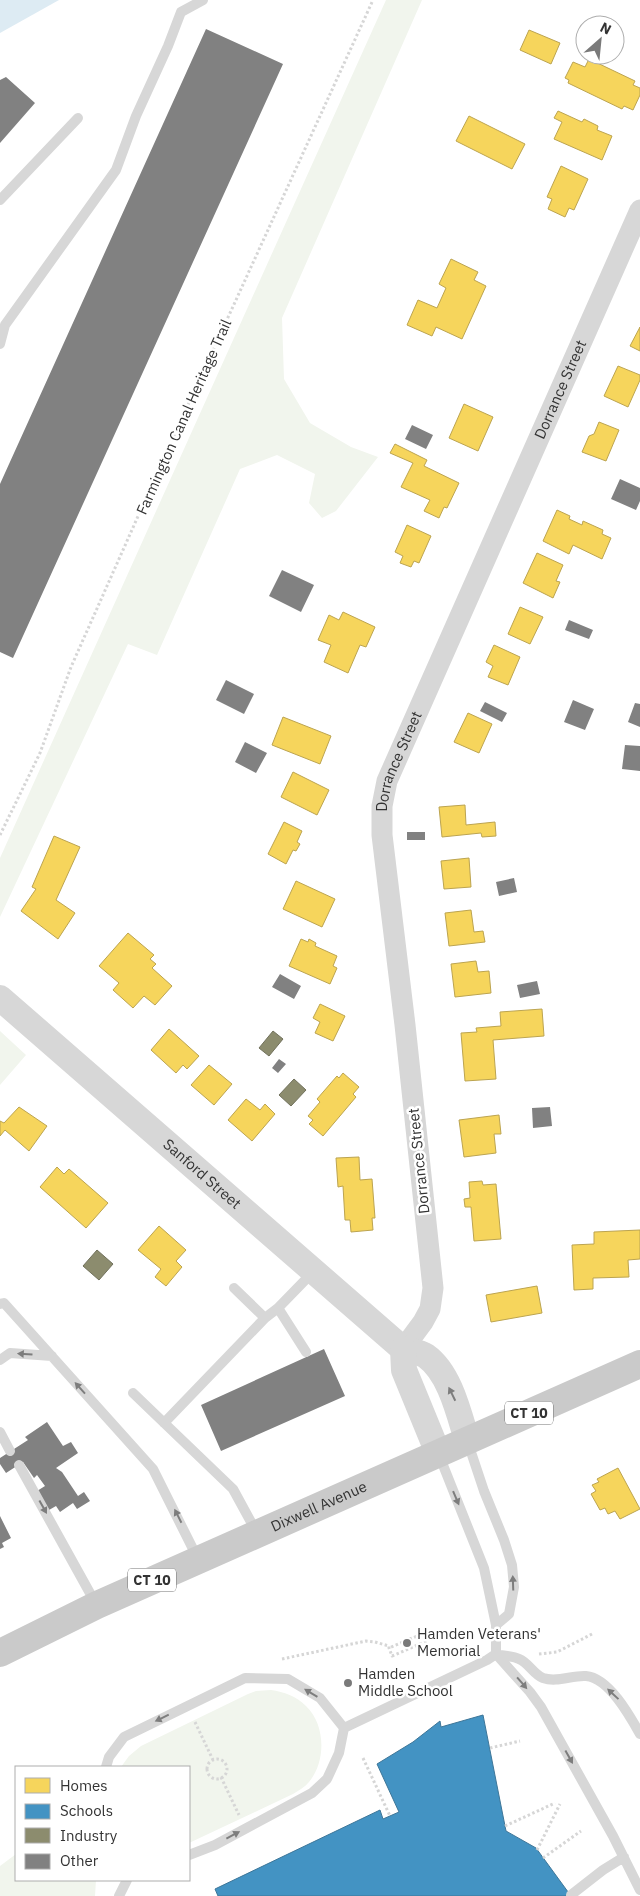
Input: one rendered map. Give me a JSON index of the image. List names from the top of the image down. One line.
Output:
{"streets":{"main road":["CT 10","Dixwell Avenue"],"street":["Dorrance Street","Sanford Street"],"path":["Farmington Canal Heritage Trail"]},"crossings":[["Dorrance Street","Sanford Street"],["Sanford Street","Dixwell Avenue"]],"places":["Hamden Veterans' Memorial","Hamden Middle School"],"legend":["Homes","Schools","Industry","Other"],"north":"top right"}
